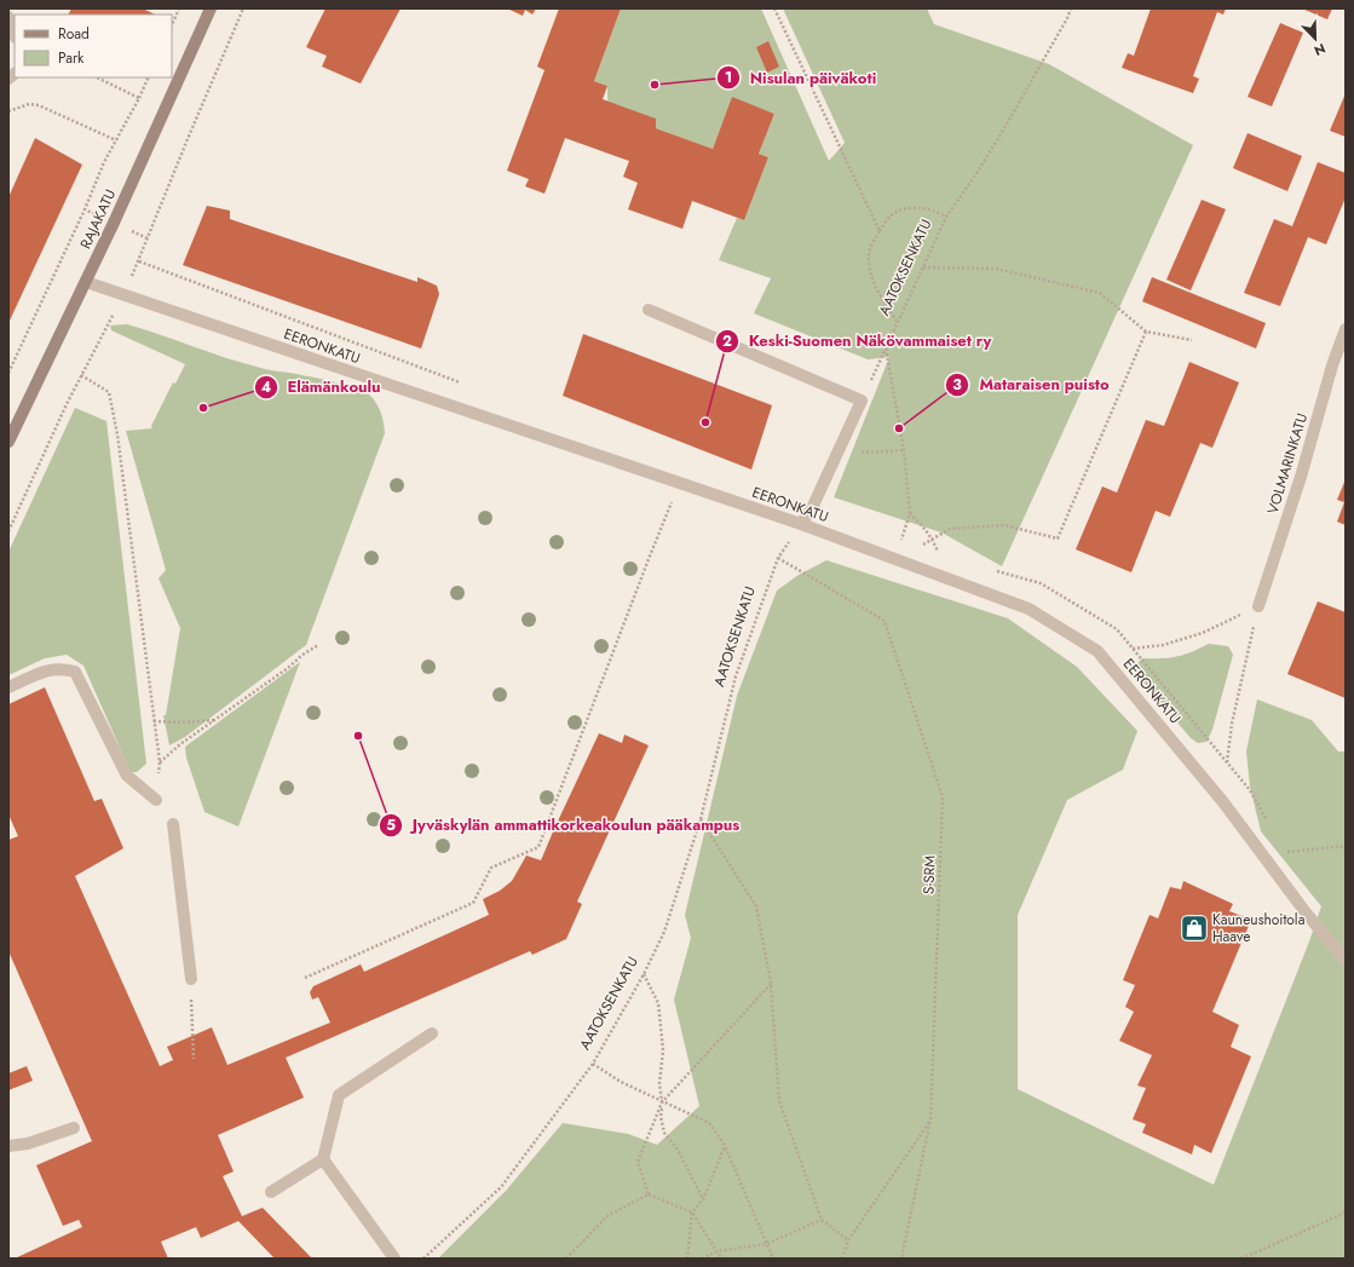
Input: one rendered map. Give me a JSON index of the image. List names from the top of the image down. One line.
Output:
{"streets":{"main road":["RAJAKATU"],"street":["EERONKATU","VOLMARINKATU"],"path":["AATOKSENKATU","S-SRM"]},"crossings":[["RAJAKATU","EERONKATU"],["AATOKSENKATU","EERONKATU"],["AATOKSENKATU","S-SRM"]],"places":{"other":["Nisulan päiväkoti","Elämänkoulu","Keski-Suomen Näkövammaiset ry","Mataraisen puisto","Jyväskylän ammattikorkeakoulun pääkampus"],"shop":["Kauneushoitola Haave"]},"legend":["Road","Park"],"north":"bottom right"}
